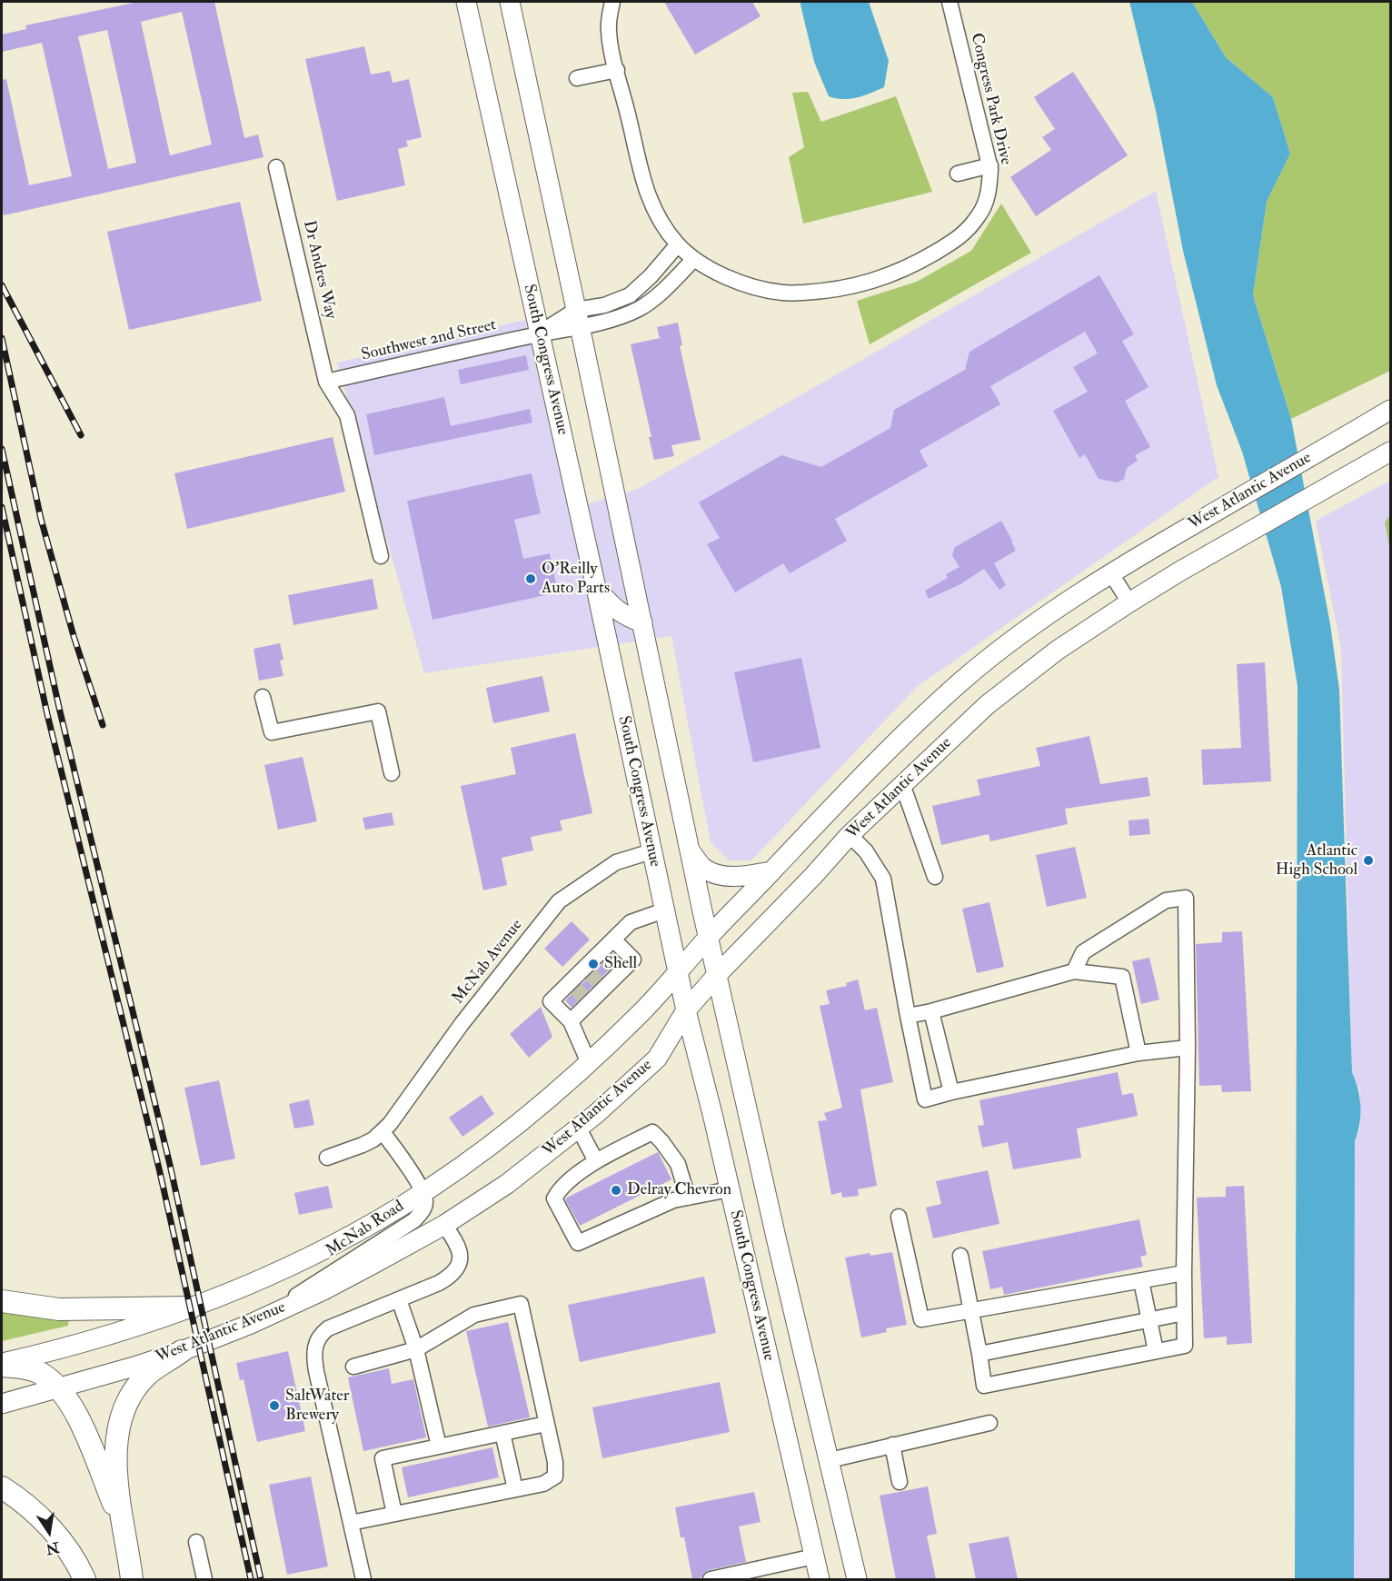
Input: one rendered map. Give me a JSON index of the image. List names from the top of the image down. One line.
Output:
{"streets":{"main road":["South Congress Avenue","West Atlantic Avenue"],"street":["Congress Park Drive","Dr Andres Way","Southwest 2nd Street","McNab Avenue","McNab Road"]},"crossings":[["Dr Andres Way","Southwest 2nd Street"],["Southwest 2nd Street","South Congress Avenue"],["South Congress Avenue","West Atlantic Avenue"],["South Congress Avenue","McNab Avenue"],["West Atlantic Avenue","McNab Road"],["McNab Avenue","McNab Road"]],"places":["O'Reilly Auto Parts","Atlantic High School","Shell","Delray Chevron","SaltWater Brewery"],"north":"bottom"}
